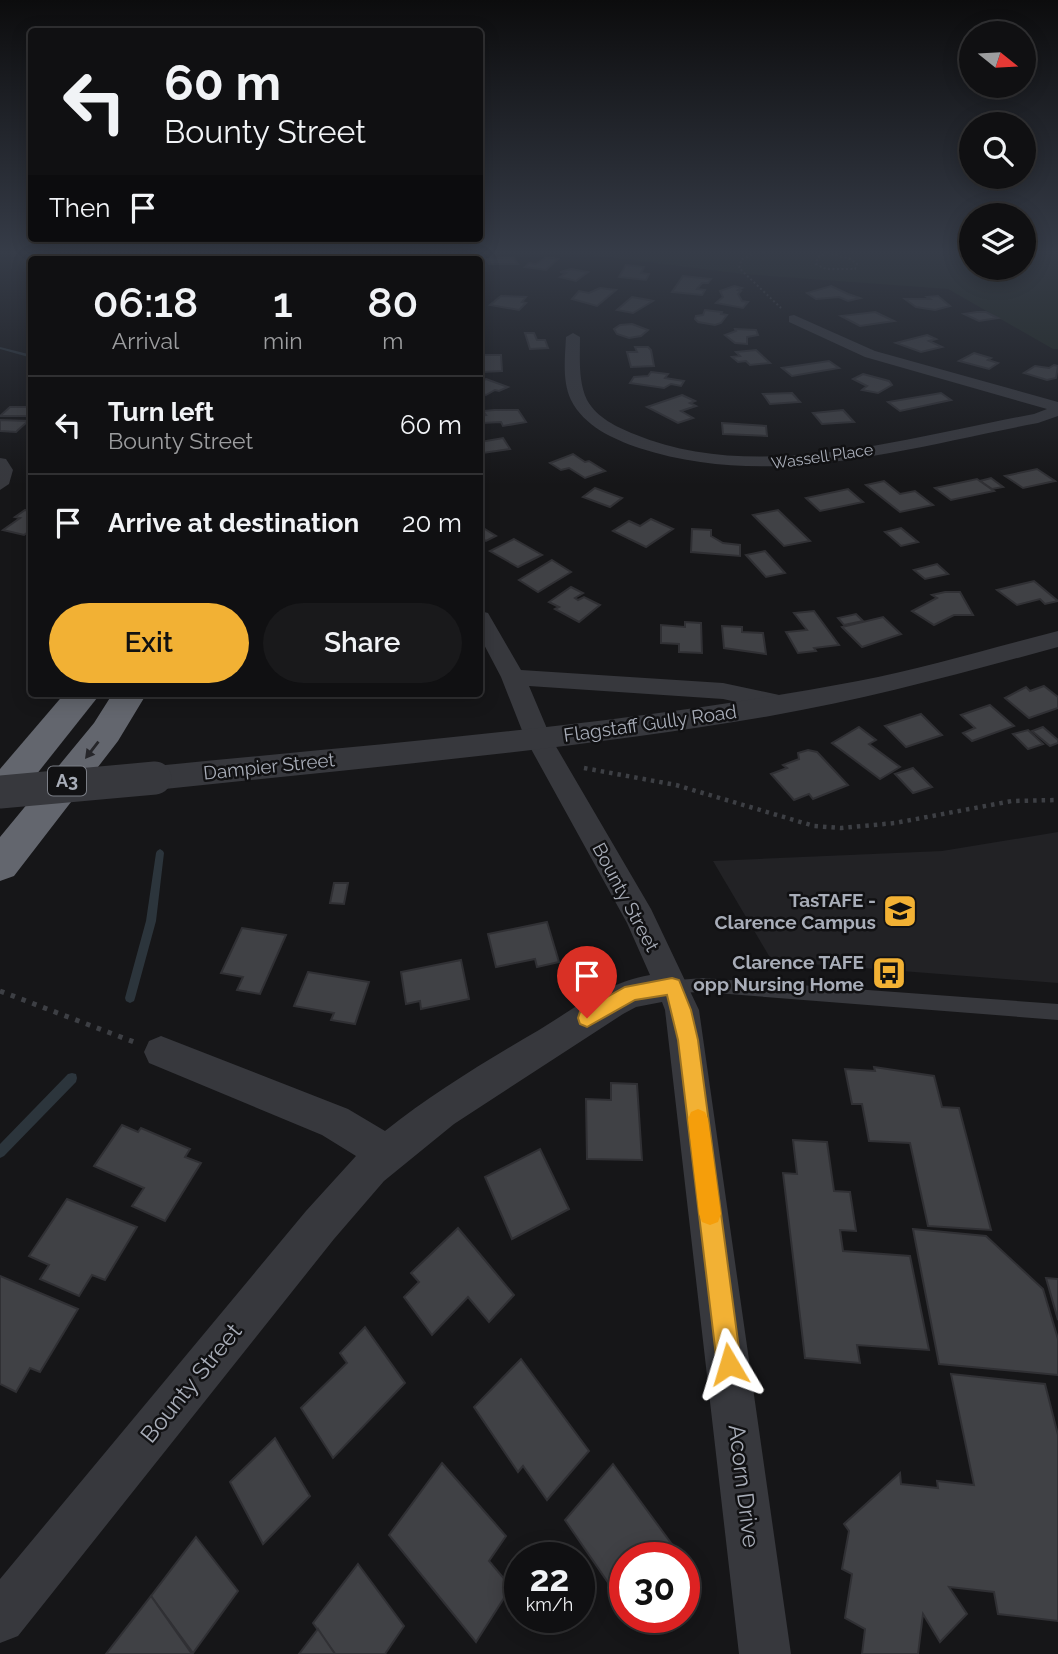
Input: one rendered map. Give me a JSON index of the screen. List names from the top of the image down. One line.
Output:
{"streets":{"highway":["A3"],"street":["Wassell Place","Flagstaff Gully Road","Dampier Street","Bounty Street","Acorn Drive"]},"crossings":[["Flagstaff Gully Road","Dampier Street"],["Flagstaff Gully Road","Bounty Street"],["Dampier Street","A3"],["Dampier Street","Bounty Street"],["Bounty Street","Acorn Drive"]],"places":{"school or university":["TasTAFE - Clarence Campus"],"bus stop":["Clarence TAFE opp Nursing Home"]},"north":"right","page":{"turn":["60 m","Bounty Street"],"then":"Then","eta":["06:18","Arrival","1","min","80","m"],"list":[{"name":"Turn left","note":"Bounty Street","value":"60 m"},{"name":"Arrive at destination","value":"20 m"}],"buttons":["Exit","Share"],"speed":"22 km/h","limit":"30"}}
